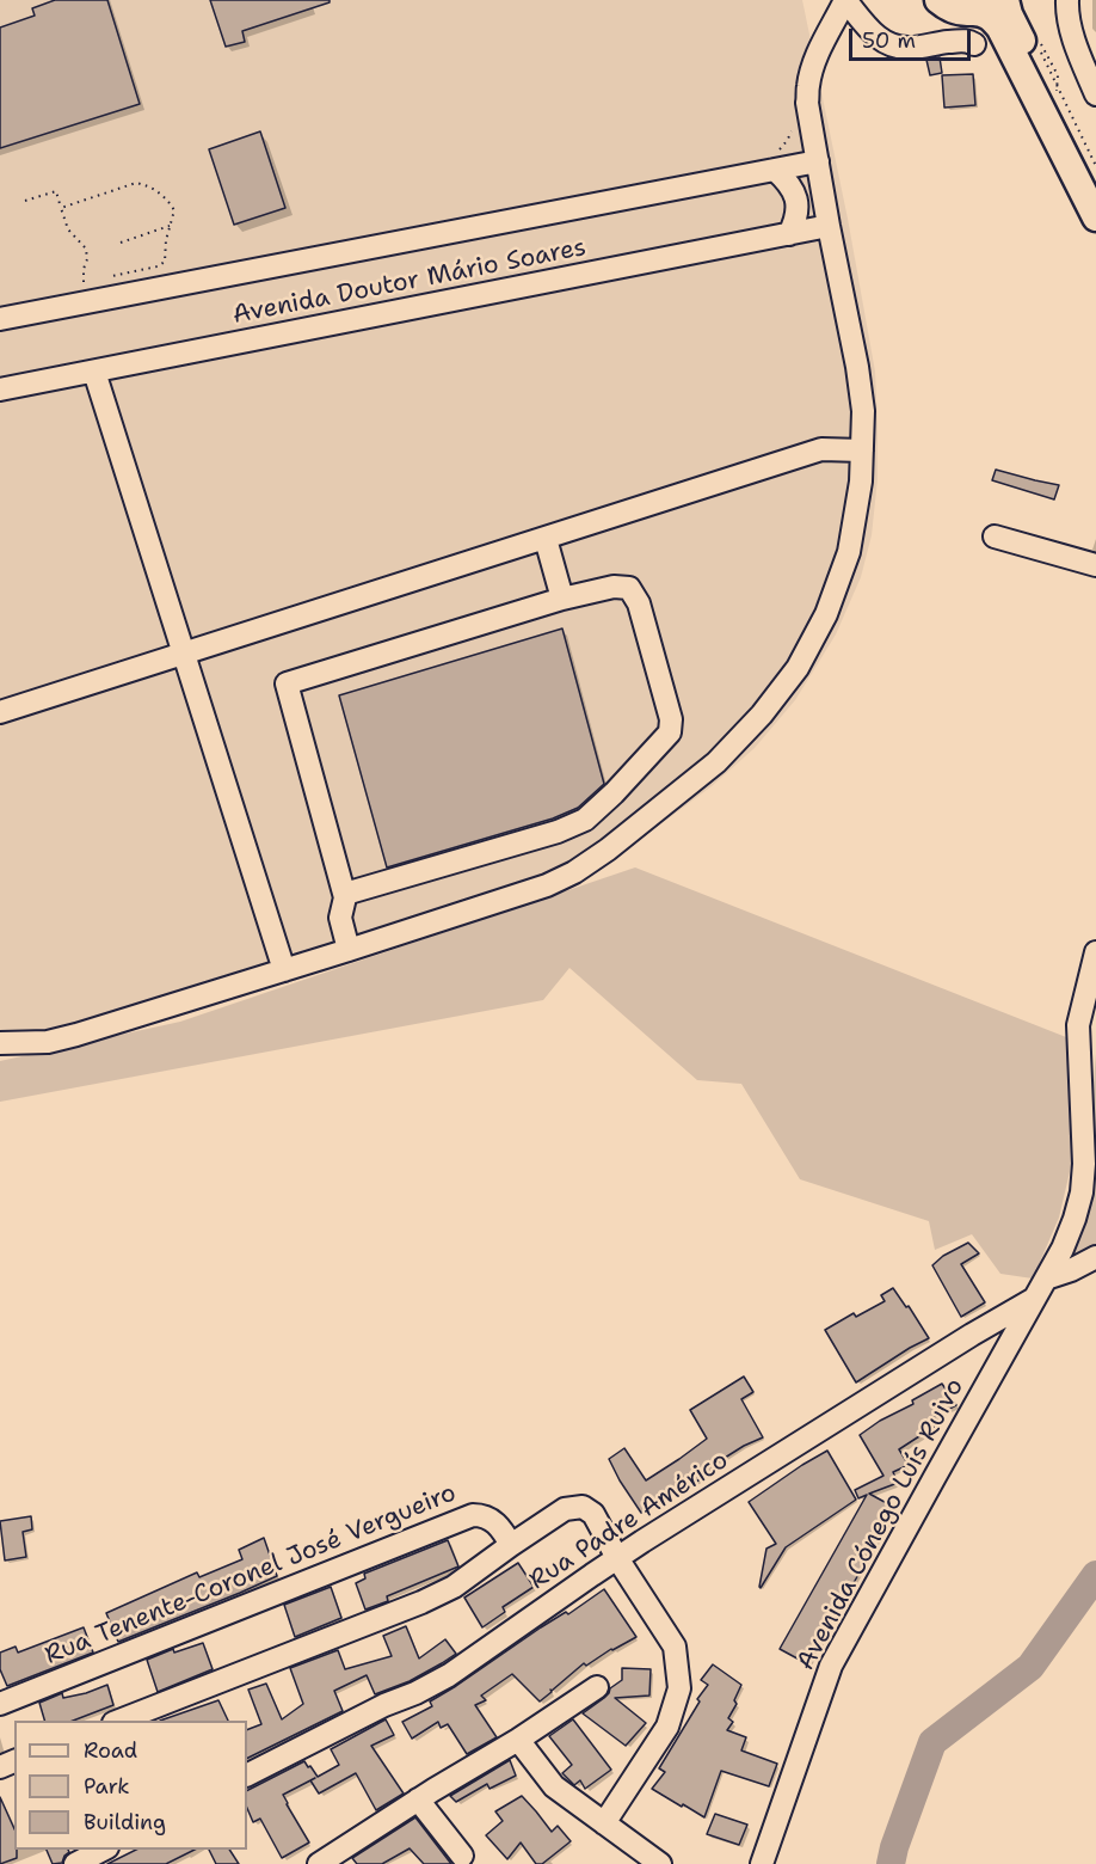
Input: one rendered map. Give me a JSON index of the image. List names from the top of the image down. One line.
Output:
{"streets":{"street":["Avenida Doutor Mário Soares","Rua Padre Américo","Avenida Cónego Luís Ruivo","Rua Tenente-Coronel José Vergueiro"]},"crossings":[["Rua Padre Américo","Avenida Cónego Luís Ruivo"]],"legend":["Road","Park","Building"],"scale_bar":"50 m"}
